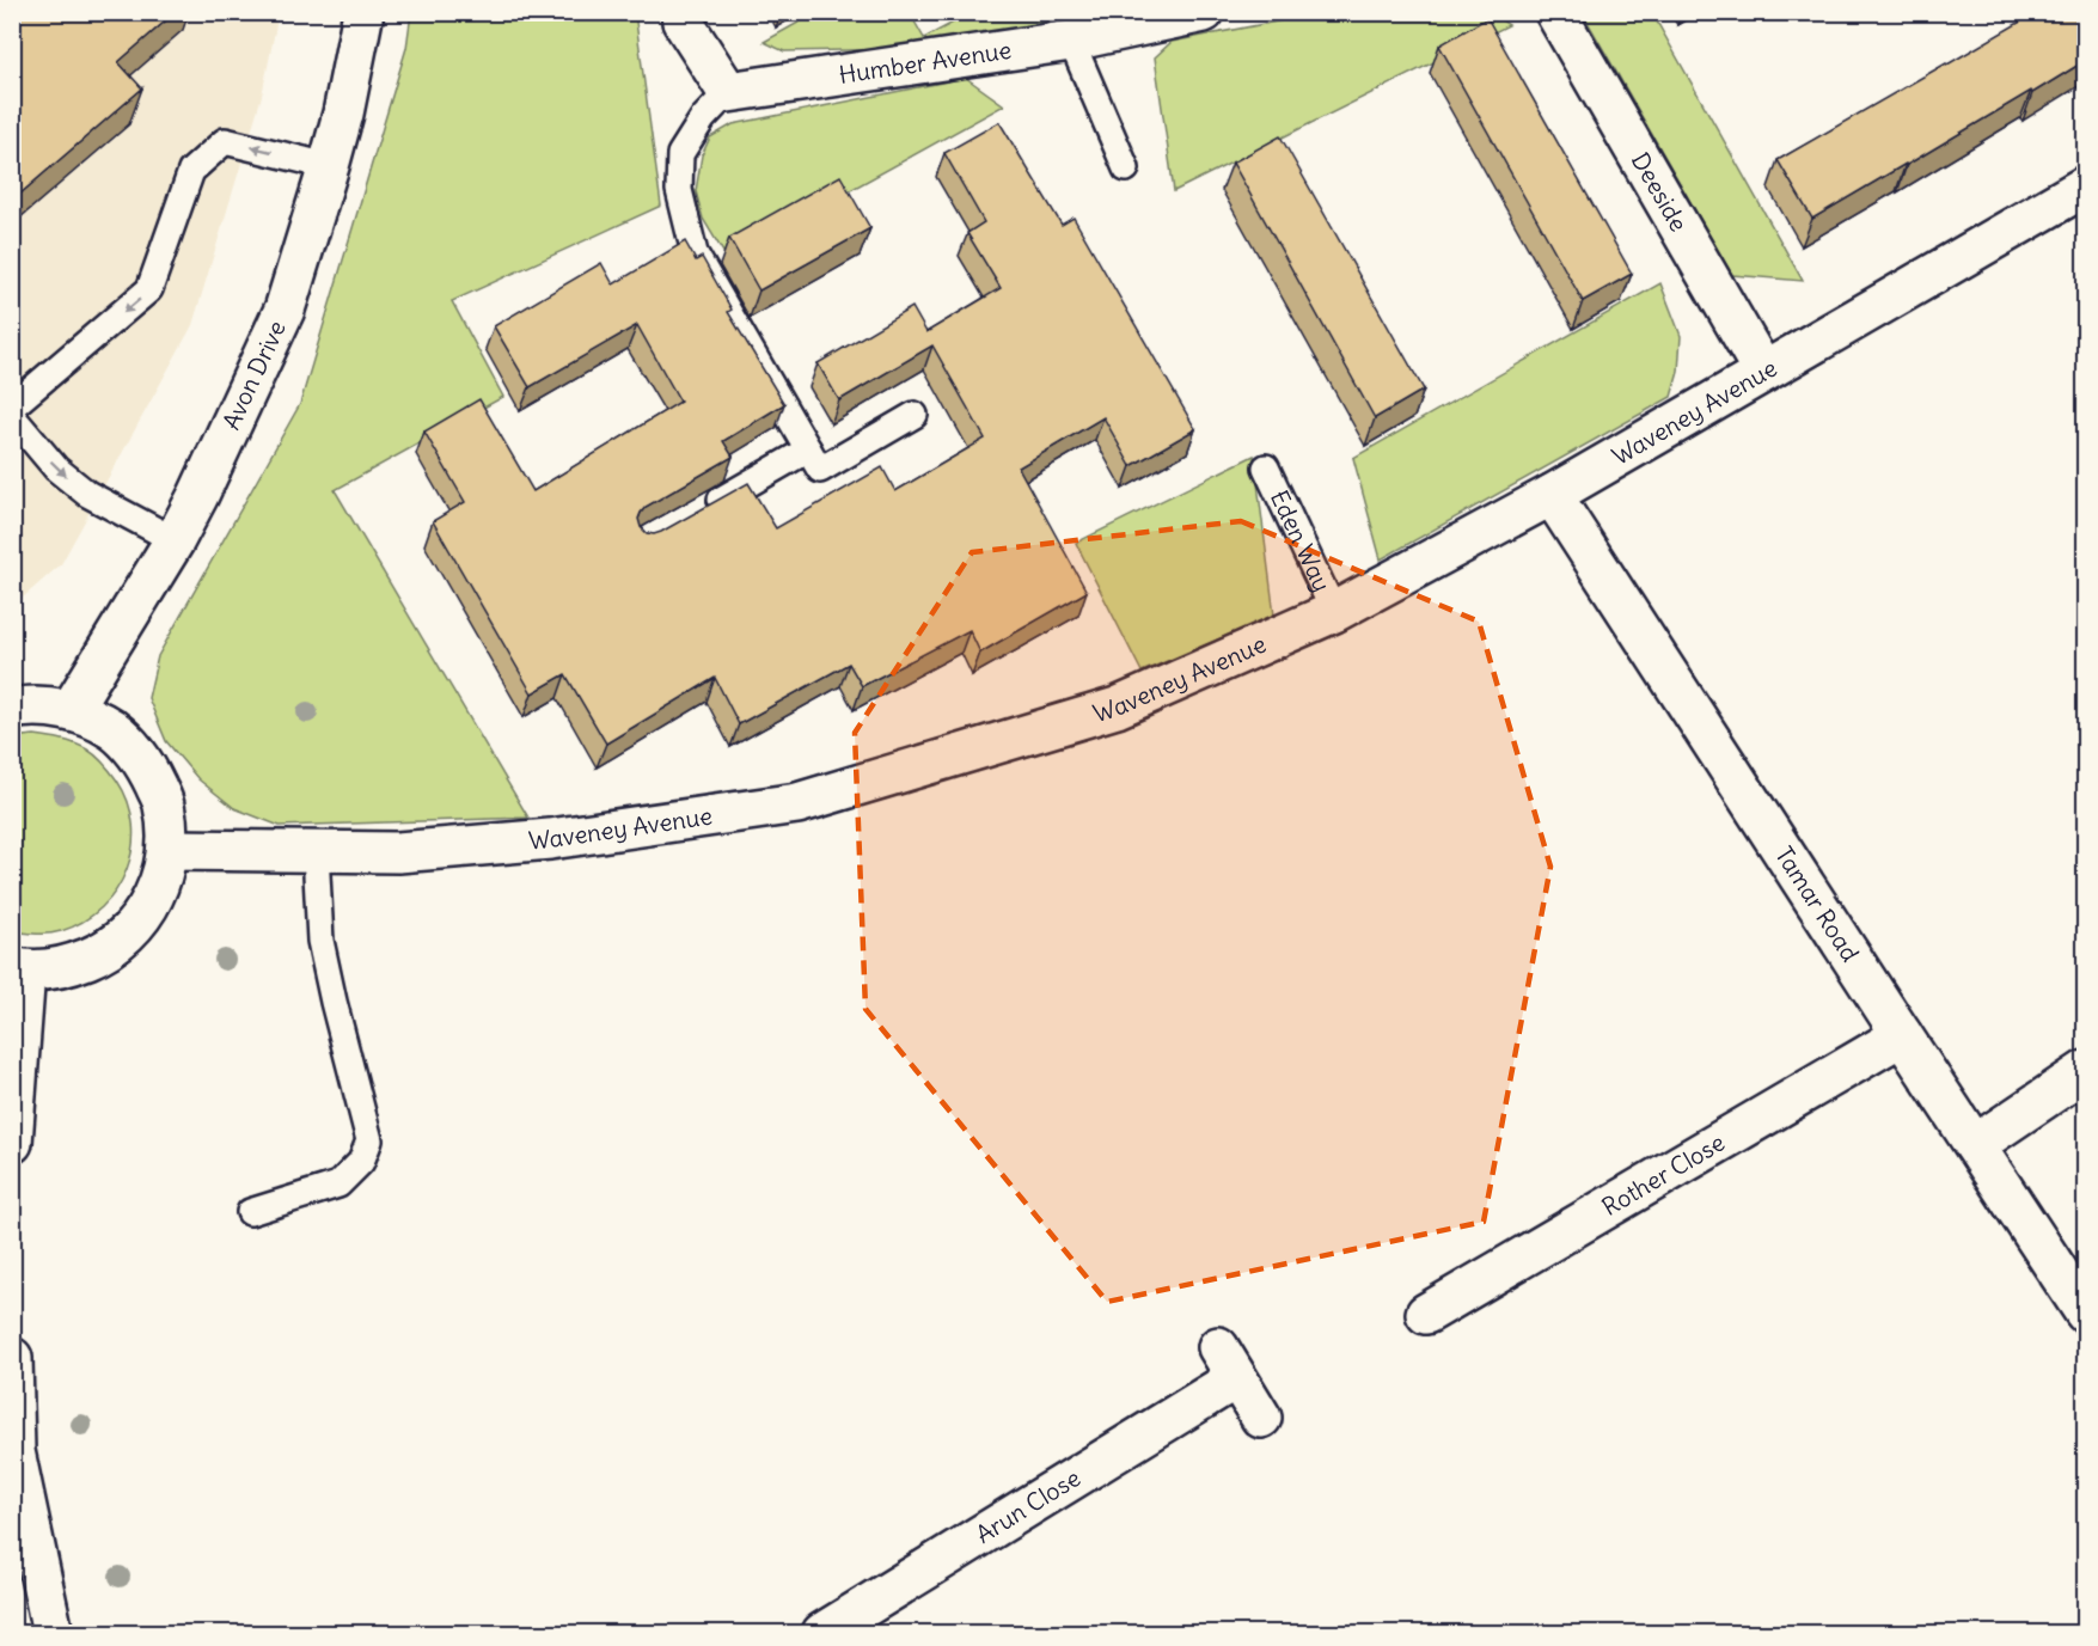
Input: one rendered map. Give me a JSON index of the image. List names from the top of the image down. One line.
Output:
{"streets":{"street":["Humber Avenue","Deeside","Avon Drive","Waveney Avenue","Tamar Road","Rother Close","Arun Close"],"lane":["Eden Way"]},"crossings":[["Deeside","Waveney Avenue"],["Waveney Avenue","Eden Way"],["Waveney Avenue","Tamar Road"],["Tamar Road","Rother Close"]]}
